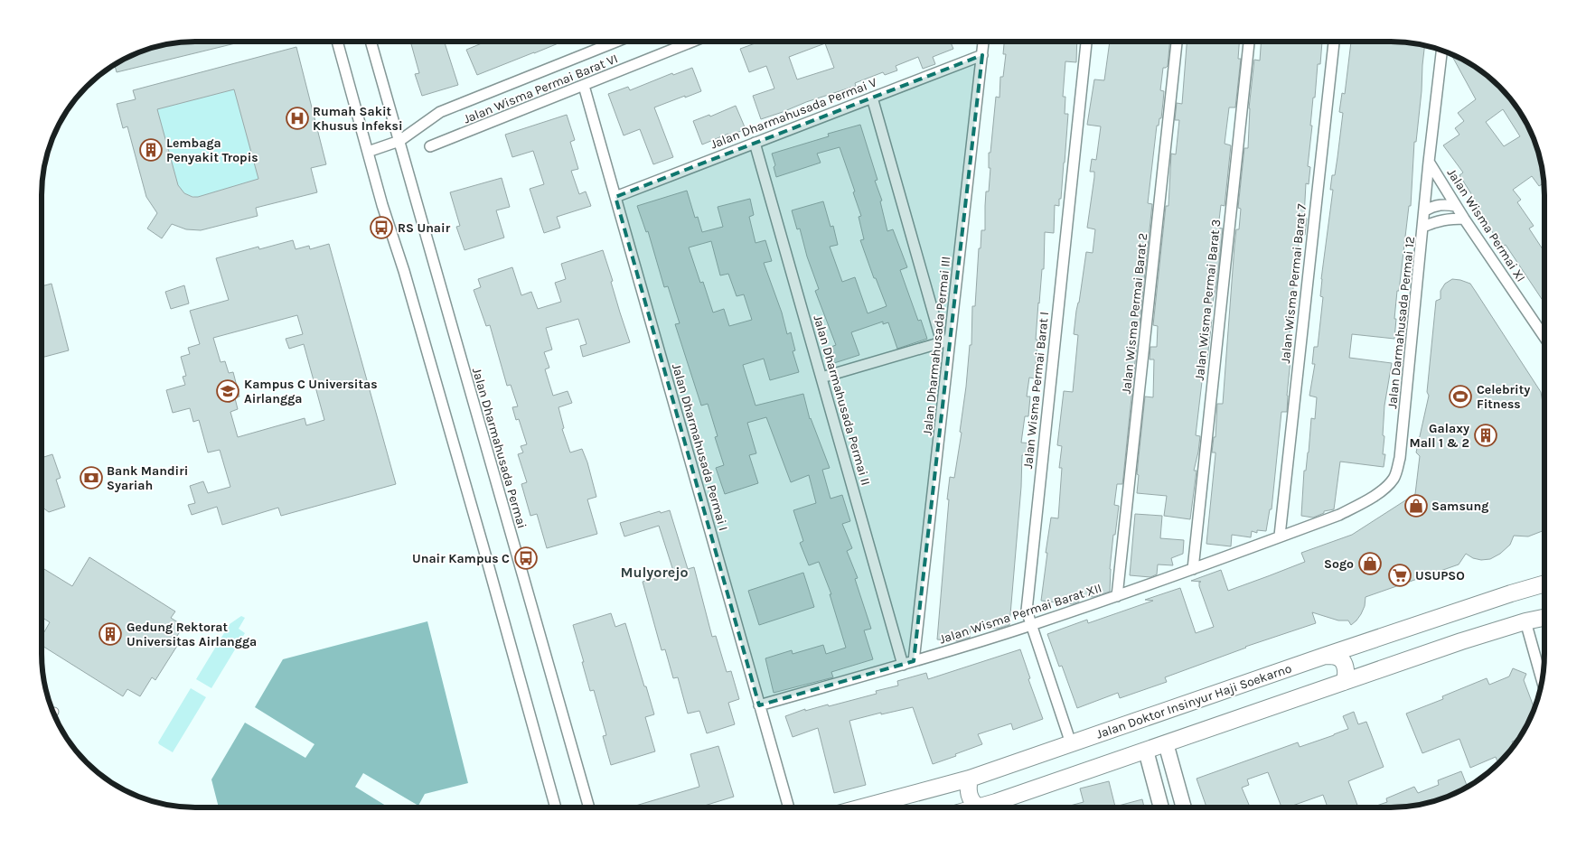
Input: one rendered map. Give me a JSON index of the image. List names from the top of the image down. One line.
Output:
{"streets":{"main road":["Jalan Doktor Insinyur Haji Soekarno"],"street":["Jalan Wisma Permai Barat VI","Jalan Dharmahusada Permai V","Jalan Wisma Permai XI","Jalan Wisma Permai Barat 7","Jalan Wisma Permai Barat 3","Jalan Wisma Permai Barat 2","Jalan Darmahusada Permai 12","Jalan Dharmahusada Permai III","Jalan Wisma Permai Barat I","Jalan Dharmahusada Permai II","Jalan Dharmahusada Permai I","Jalan Dharmahusada Permai","Jalan Wisma Permai Barat XII"]},"crossings":[["Jalan Wisma Permai Barat VI","Jalan Dharmahusada Permai I"],["Jalan Dharmahusada Permai V","Jalan Dharmahusada Permai III"],["Jalan Dharmahusada Permai V","Jalan Dharmahusada Permai II"],["Jalan Dharmahusada Permai V","Jalan Dharmahusada Permai I"],["Jalan Wisma Permai XI","Jalan Darmahusada Permai 12"],["Jalan Wisma Permai Barat 7","Jalan Darmahusada Permai 12"],["Jalan Wisma Permai Barat 7","Jalan Wisma Permai Barat XII"],["Jalan Wisma Permai Barat 3","Jalan Wisma Permai Barat XII"],["Jalan Wisma Permai Barat 2","Jalan Wisma Permai Barat XII"],["Jalan Darmahusada Permai 12","Jalan Wisma Permai Barat XII"],["Jalan Dharmahusada Permai III","Jalan Wisma Permai Barat XII"],["Jalan Wisma Permai Barat I","Jalan Wisma Permai Barat XII"],["Jalan Wisma Permai Barat I","Jalan Doktor Insinyur Haji Soekarno"],["Jalan Dharmahusada Permai II","Jalan Wisma Permai Barat XII"],["Jalan Dharmahusada Permai I","Jalan Wisma Permai Barat XII"]],"districts":["Mulyorejo"],"places":{"hospital":["Rumah Sakit Khusus Infeksi"],"building":["Lembaga Penyakit Tropis","Galaxy Mall 1 & 2","Gedung Rektorat Universitas Airlangga"],"bus stop":["RS Unair","Unair Kampus C"],"school or university":["Kampus C Universitas Airlangga"],"sports":["Celebrity Fitness"],"bank":["Bank Mandiri Syariah"],"shop":["Samsung","Sogo"],"supermarket":["USUPSO"]}}
